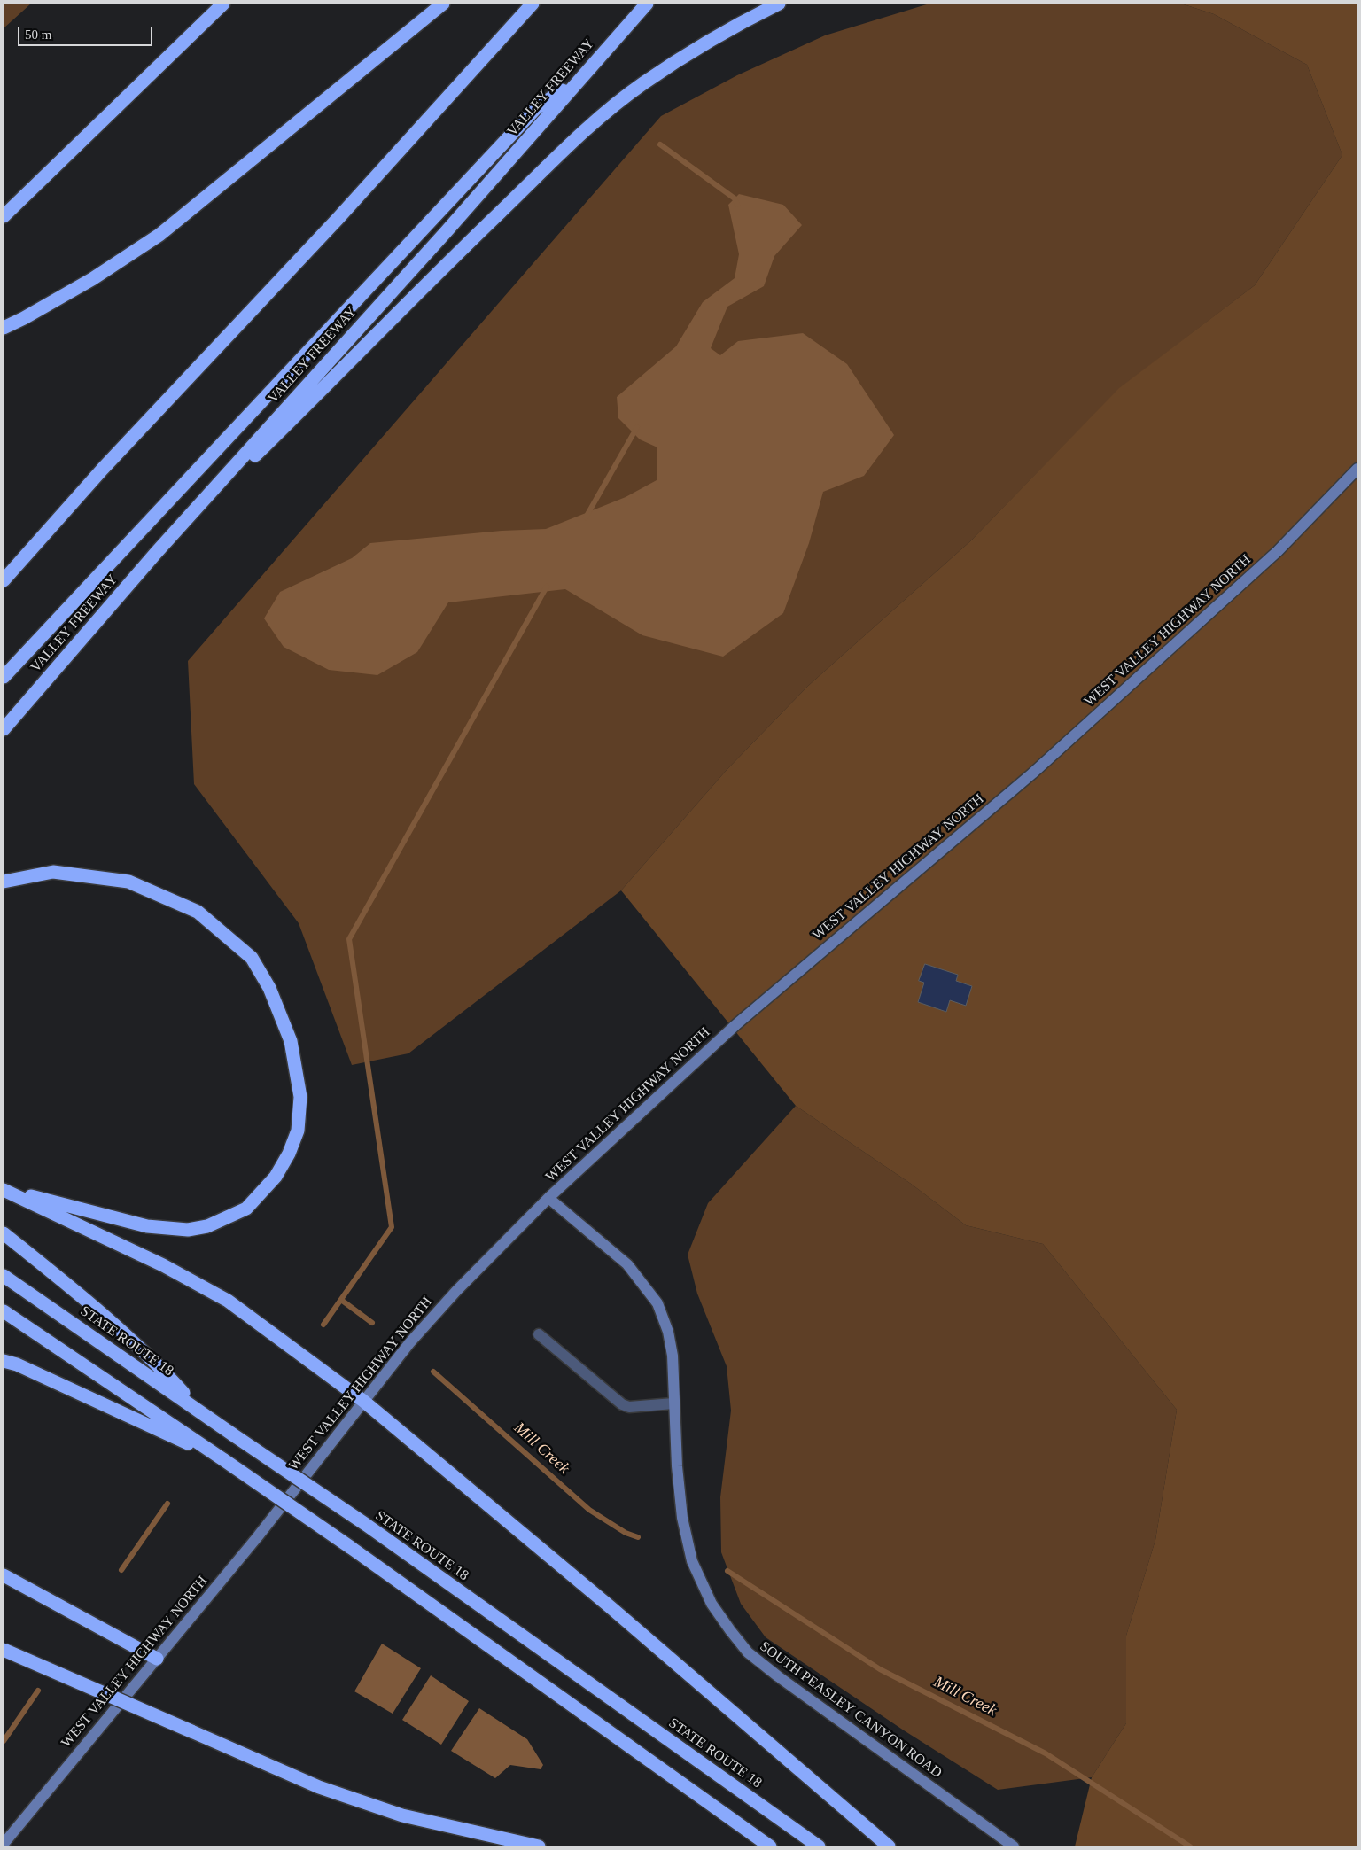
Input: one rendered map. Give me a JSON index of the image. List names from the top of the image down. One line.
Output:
{"streets":{"highway":["VALLEY FREEWAY","STATE ROUTE 18"],"main road":["WEST VALLEY HIGHWAY NORTH","SOUTH PEASLEY CANYON ROAD"]},"crossings":[["WEST VALLEY HIGHWAY NORTH","SOUTH PEASLEY CANYON ROAD"]],"water":["Mill Creek"],"scale_bar":"50 m"}
